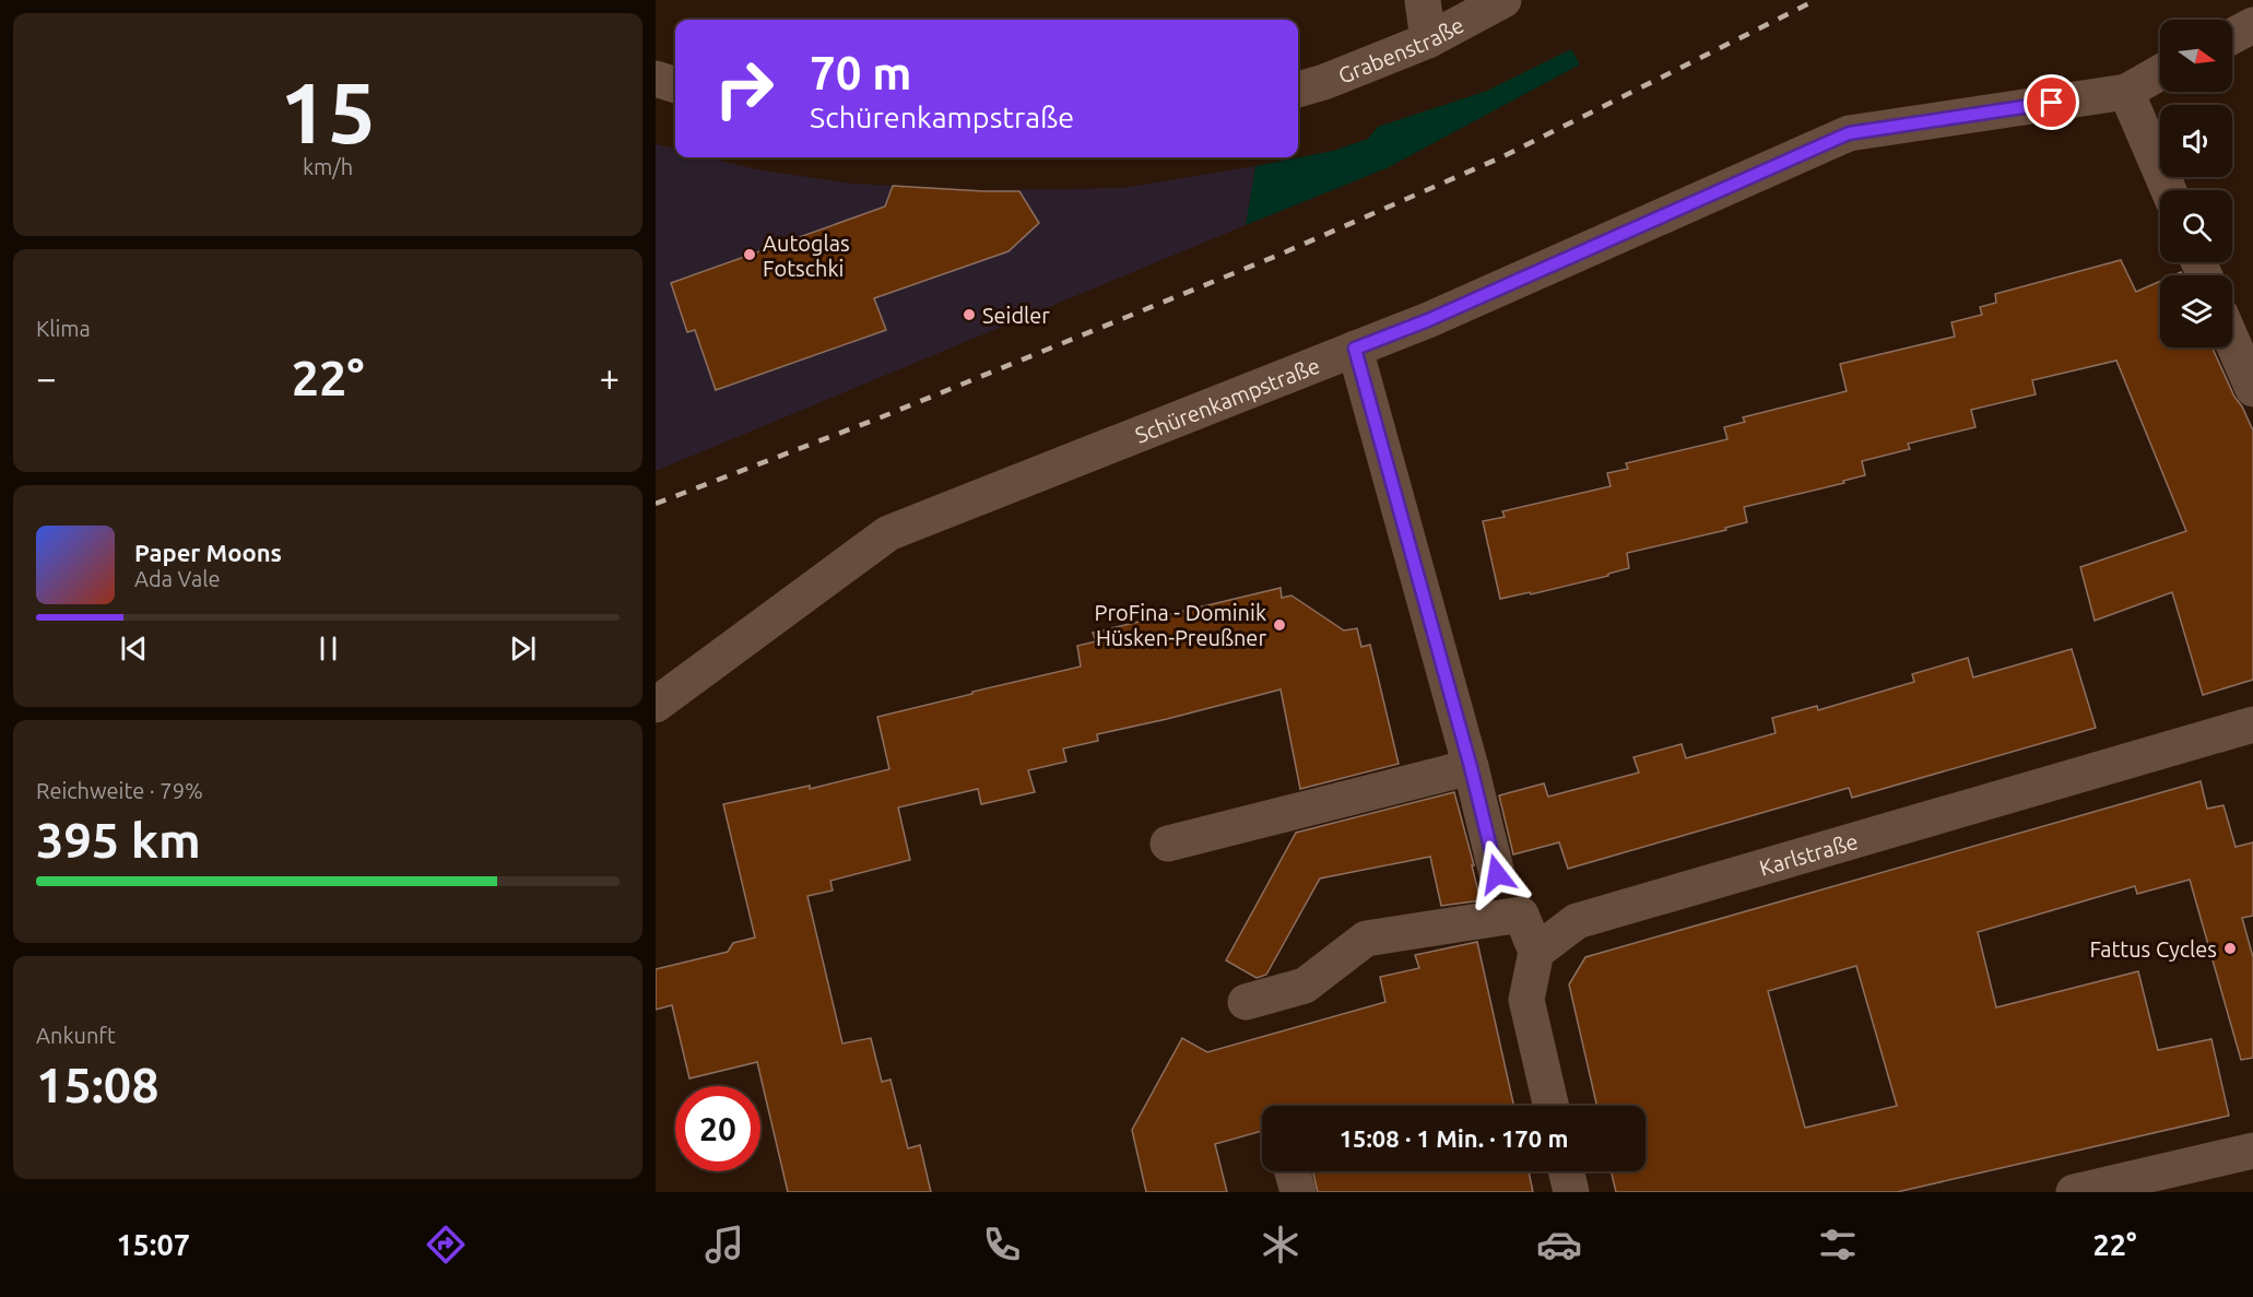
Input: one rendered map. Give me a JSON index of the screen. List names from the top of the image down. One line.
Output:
{"streets":{"street":["Grabenstraße","Schürenkampstraße","Karlstraße"]},"places":["Autoglas Fotschki","Seidler","ProFina - Dominik Hüsken-Preußner","Fattus Cycles"],"north":"right","page":{"tile":[["15","km/h"],"Klima",["Reichweite · 79%","395 km"],["Ankunft","15:08"]],"turn":["70 m","Schürenkampstraße"],"heat":["−","22°","+"],"song":["Paper Moons","Ada Vale"],"limit":"20","trip":"15:08 · 1 Min. · 170 m","tabs":["15:07","22°"]}}
